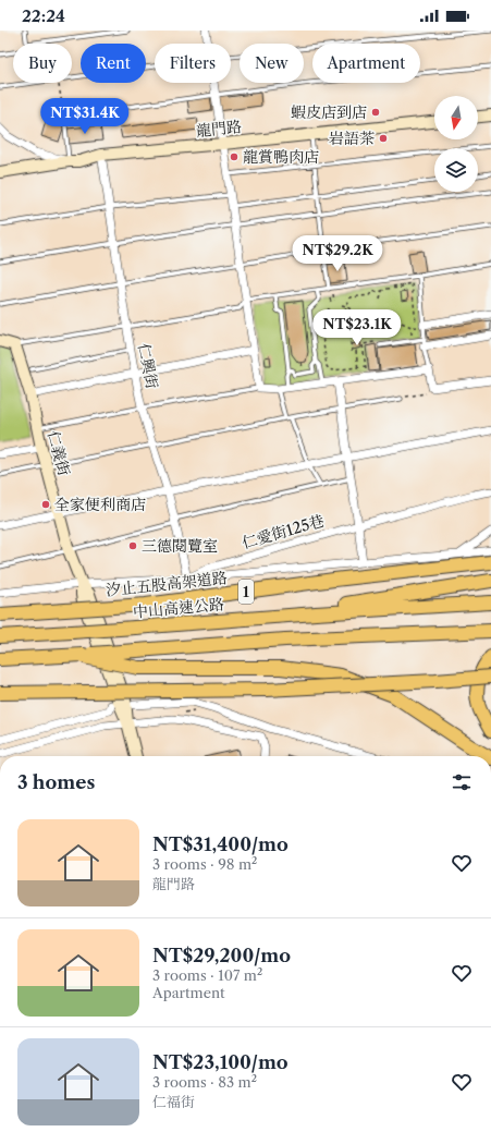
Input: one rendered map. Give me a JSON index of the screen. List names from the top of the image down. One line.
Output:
{"streets":{"highway":["汐止五股高架道路","1","中山高速公路"],"street":["龍門路","仁興街","仁義街","仁愛街125巷"]},"crossings":[["龍門路","仁興街"],["仁興街","仁愛街125巷"],["仁義街","仁愛街125巷"]],"places":["蝦皮店到店","岩語茶","龍賞鴨肉店","全家便利商店","三德閱覽室"],"north":"bottom","page":{"status":"22:24","chip":["Buy","Rent","Filters","New","Apartment"],"price":["NT$31.4K","NT$29.2K","NT$23.1K"],"heading":"3 homes","list":[{"name":"NT$31,400/mo","note":"3 rooms · 98 m² · 龍門路"},{"name":"NT$29,200/mo","note":"3 rooms · 107 m² · Apartment"},{"name":"NT$23,100/mo","note":"3 rooms · 83 m² · 仁福街"}]}}
